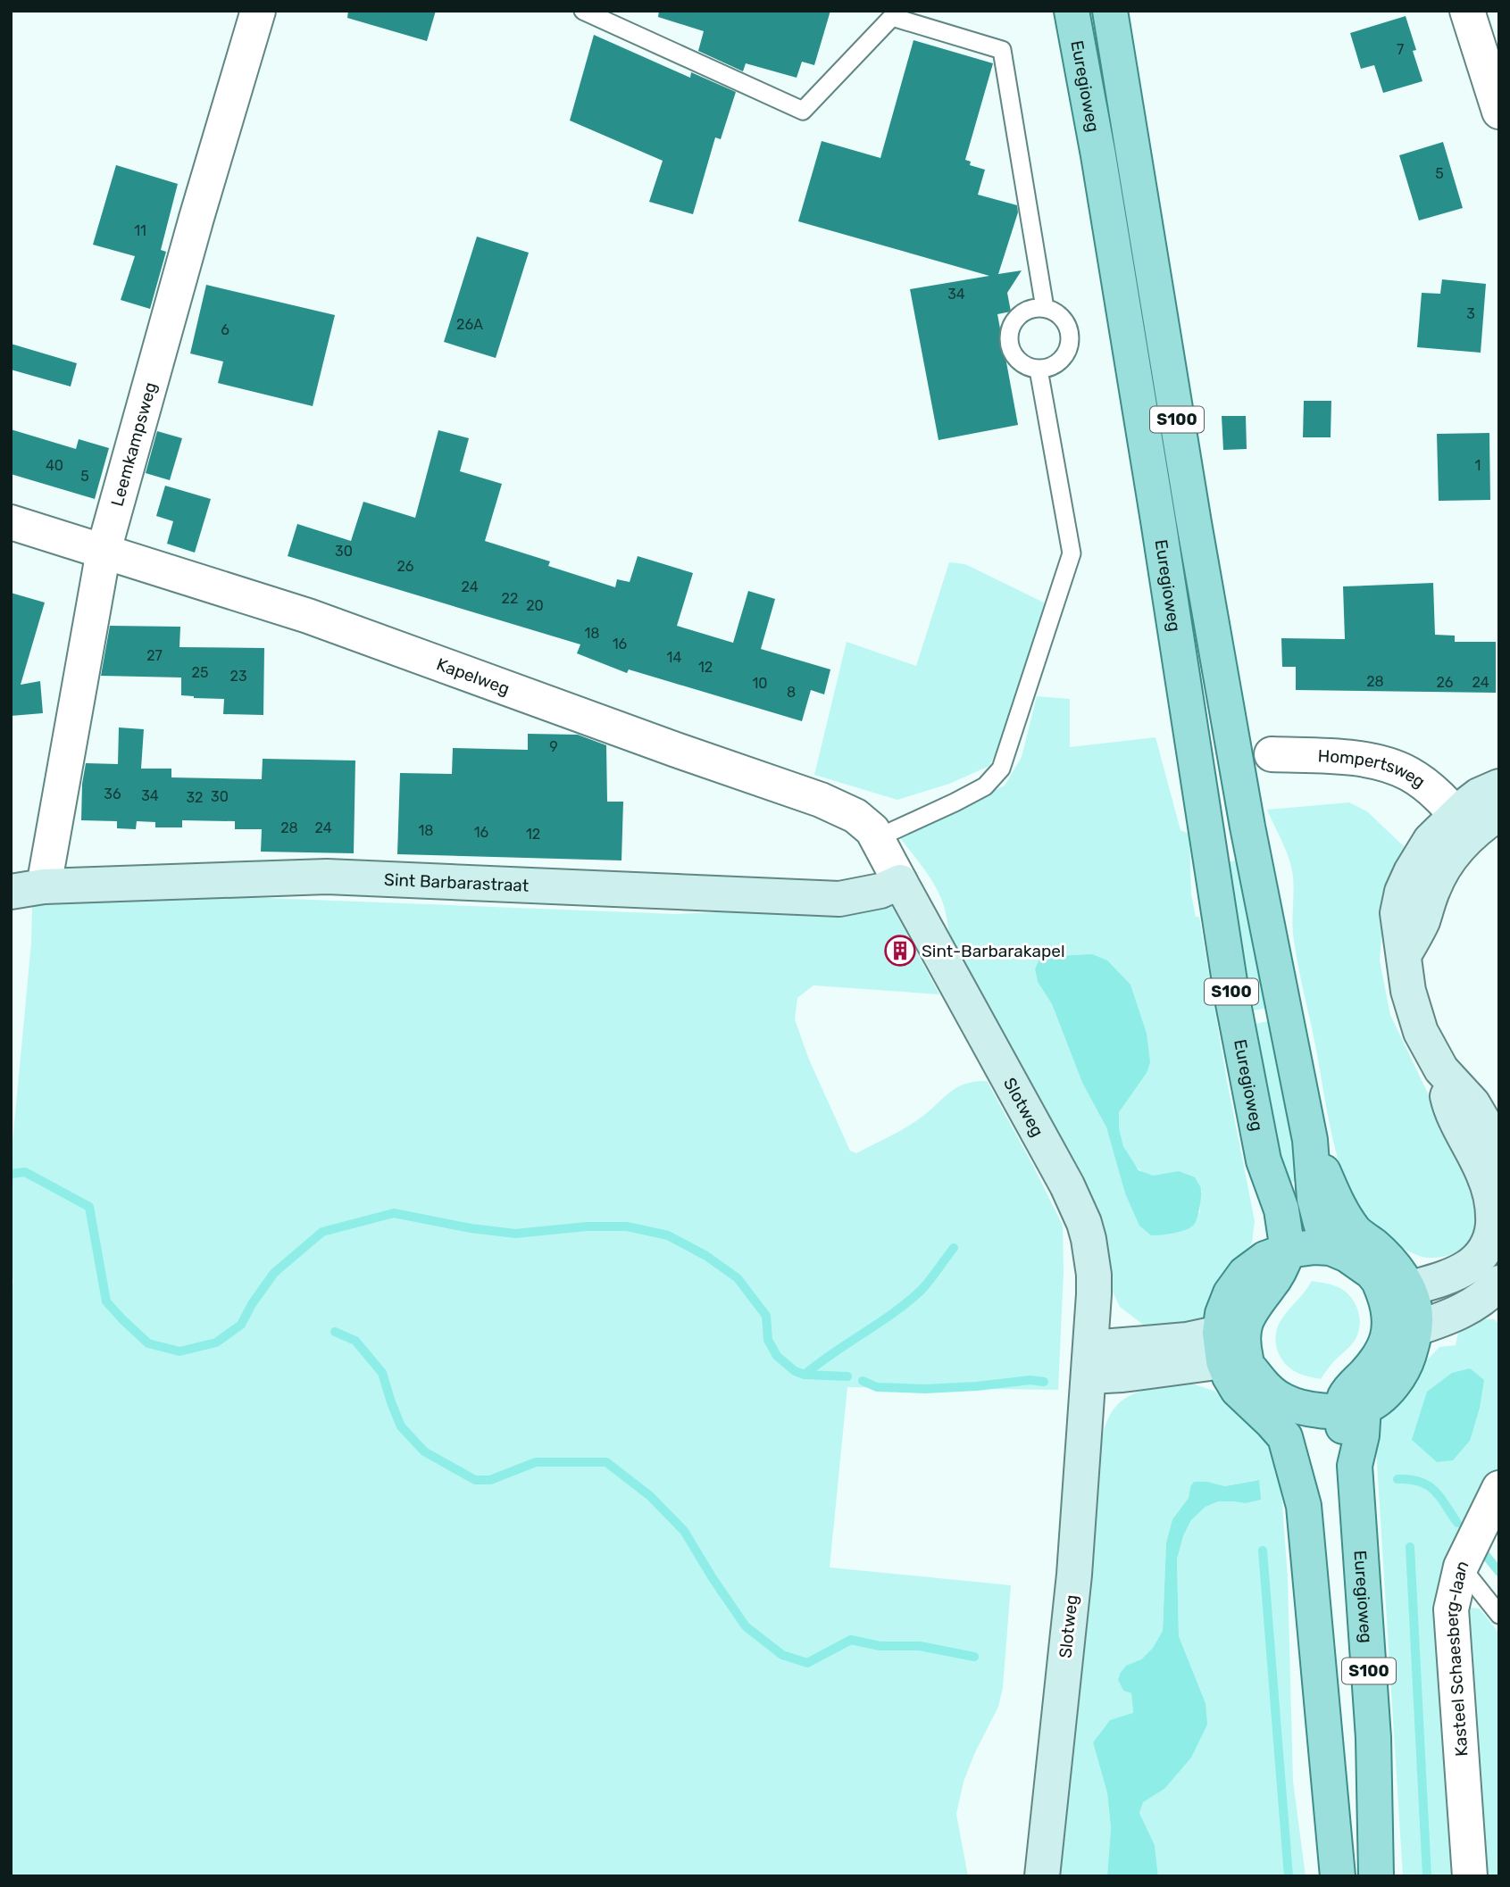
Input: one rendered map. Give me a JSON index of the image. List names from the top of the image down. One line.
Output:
{"streets":{"main road":["Euregioweg","S100"],"street":["Leemkampsweg","Kapelweg","Hompertsweg","Sint Barbarastraat","Slotweg","Kasteel Schaesberg-laan"]},"crossings":[["Euregioweg","S100"],["Leemkampsweg","Kapelweg"],["Leemkampsweg","Sint Barbarastraat"],["Kapelweg","Sint Barbarastraat"],["Kapelweg","Slotweg"],["Sint Barbarastraat","Slotweg"]],"places":{"building":["Sint-Barbarakapel"]},"house_numbers":["7","5","11","34","3","26A","6","40","1","5","30","26","24","22","20","18","16","27","14","12","25","23","28","26","24","10","8","9","36","34","30","32","28","24","18","16","12"]}
